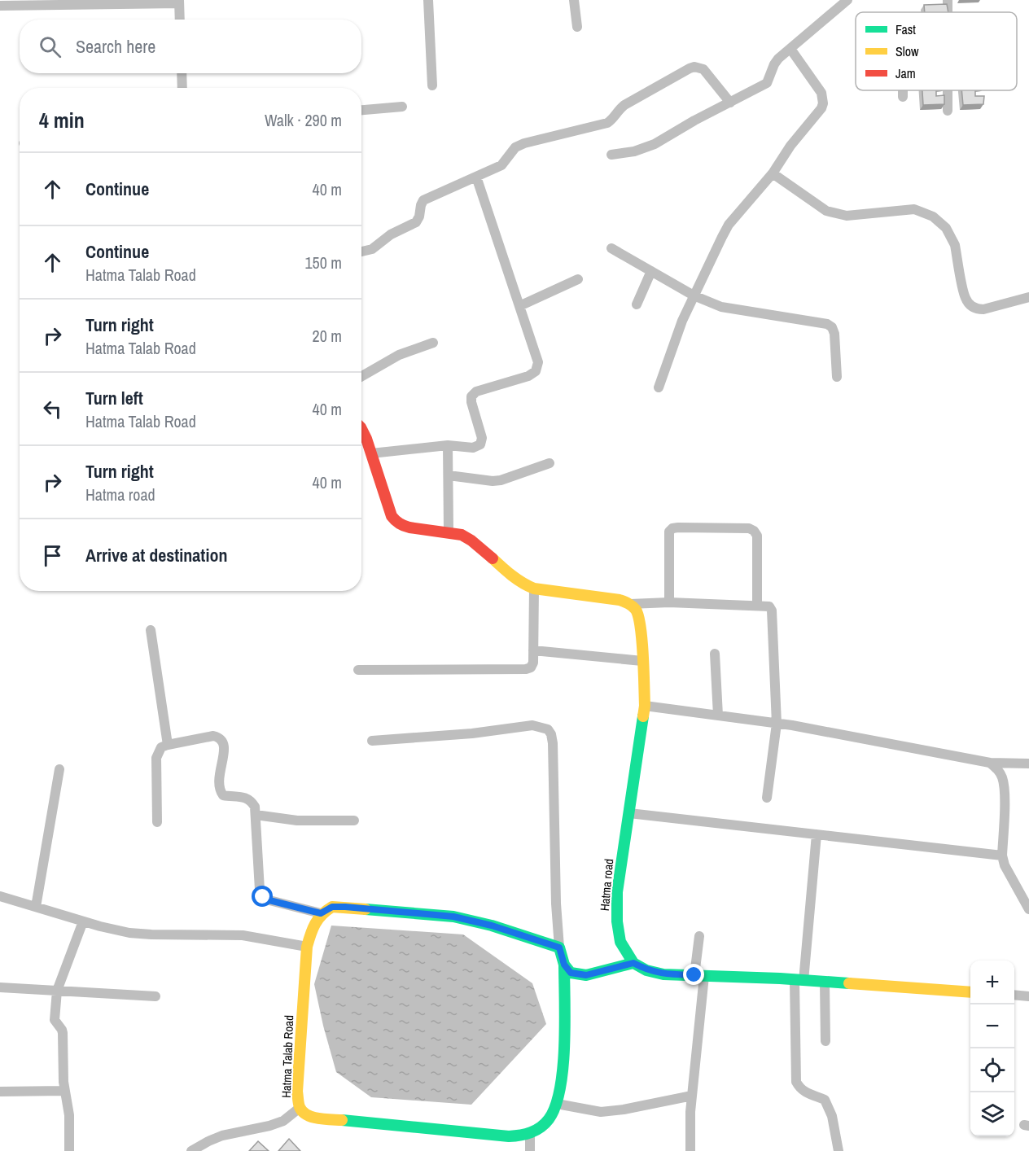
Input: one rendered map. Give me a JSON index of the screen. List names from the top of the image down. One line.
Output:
{"streets":{"street":["Hatma road","Hatma Talab Road"]},"legend":["Fast","Slow","Jam"],"page":{"search":"Search here","heading":["4 min","Walk · 290 m"],"list":[["Continue","40 m"],["Continue","Hatma Talab Road","150 m"],["Turn right","Hatma Talab Road","20 m"],["Turn left","Hatma Talab Road","40 m"],["Turn right","Hatma road","40 m"],"Arrive at destination"],"map_buttons":["+","−"]}}
